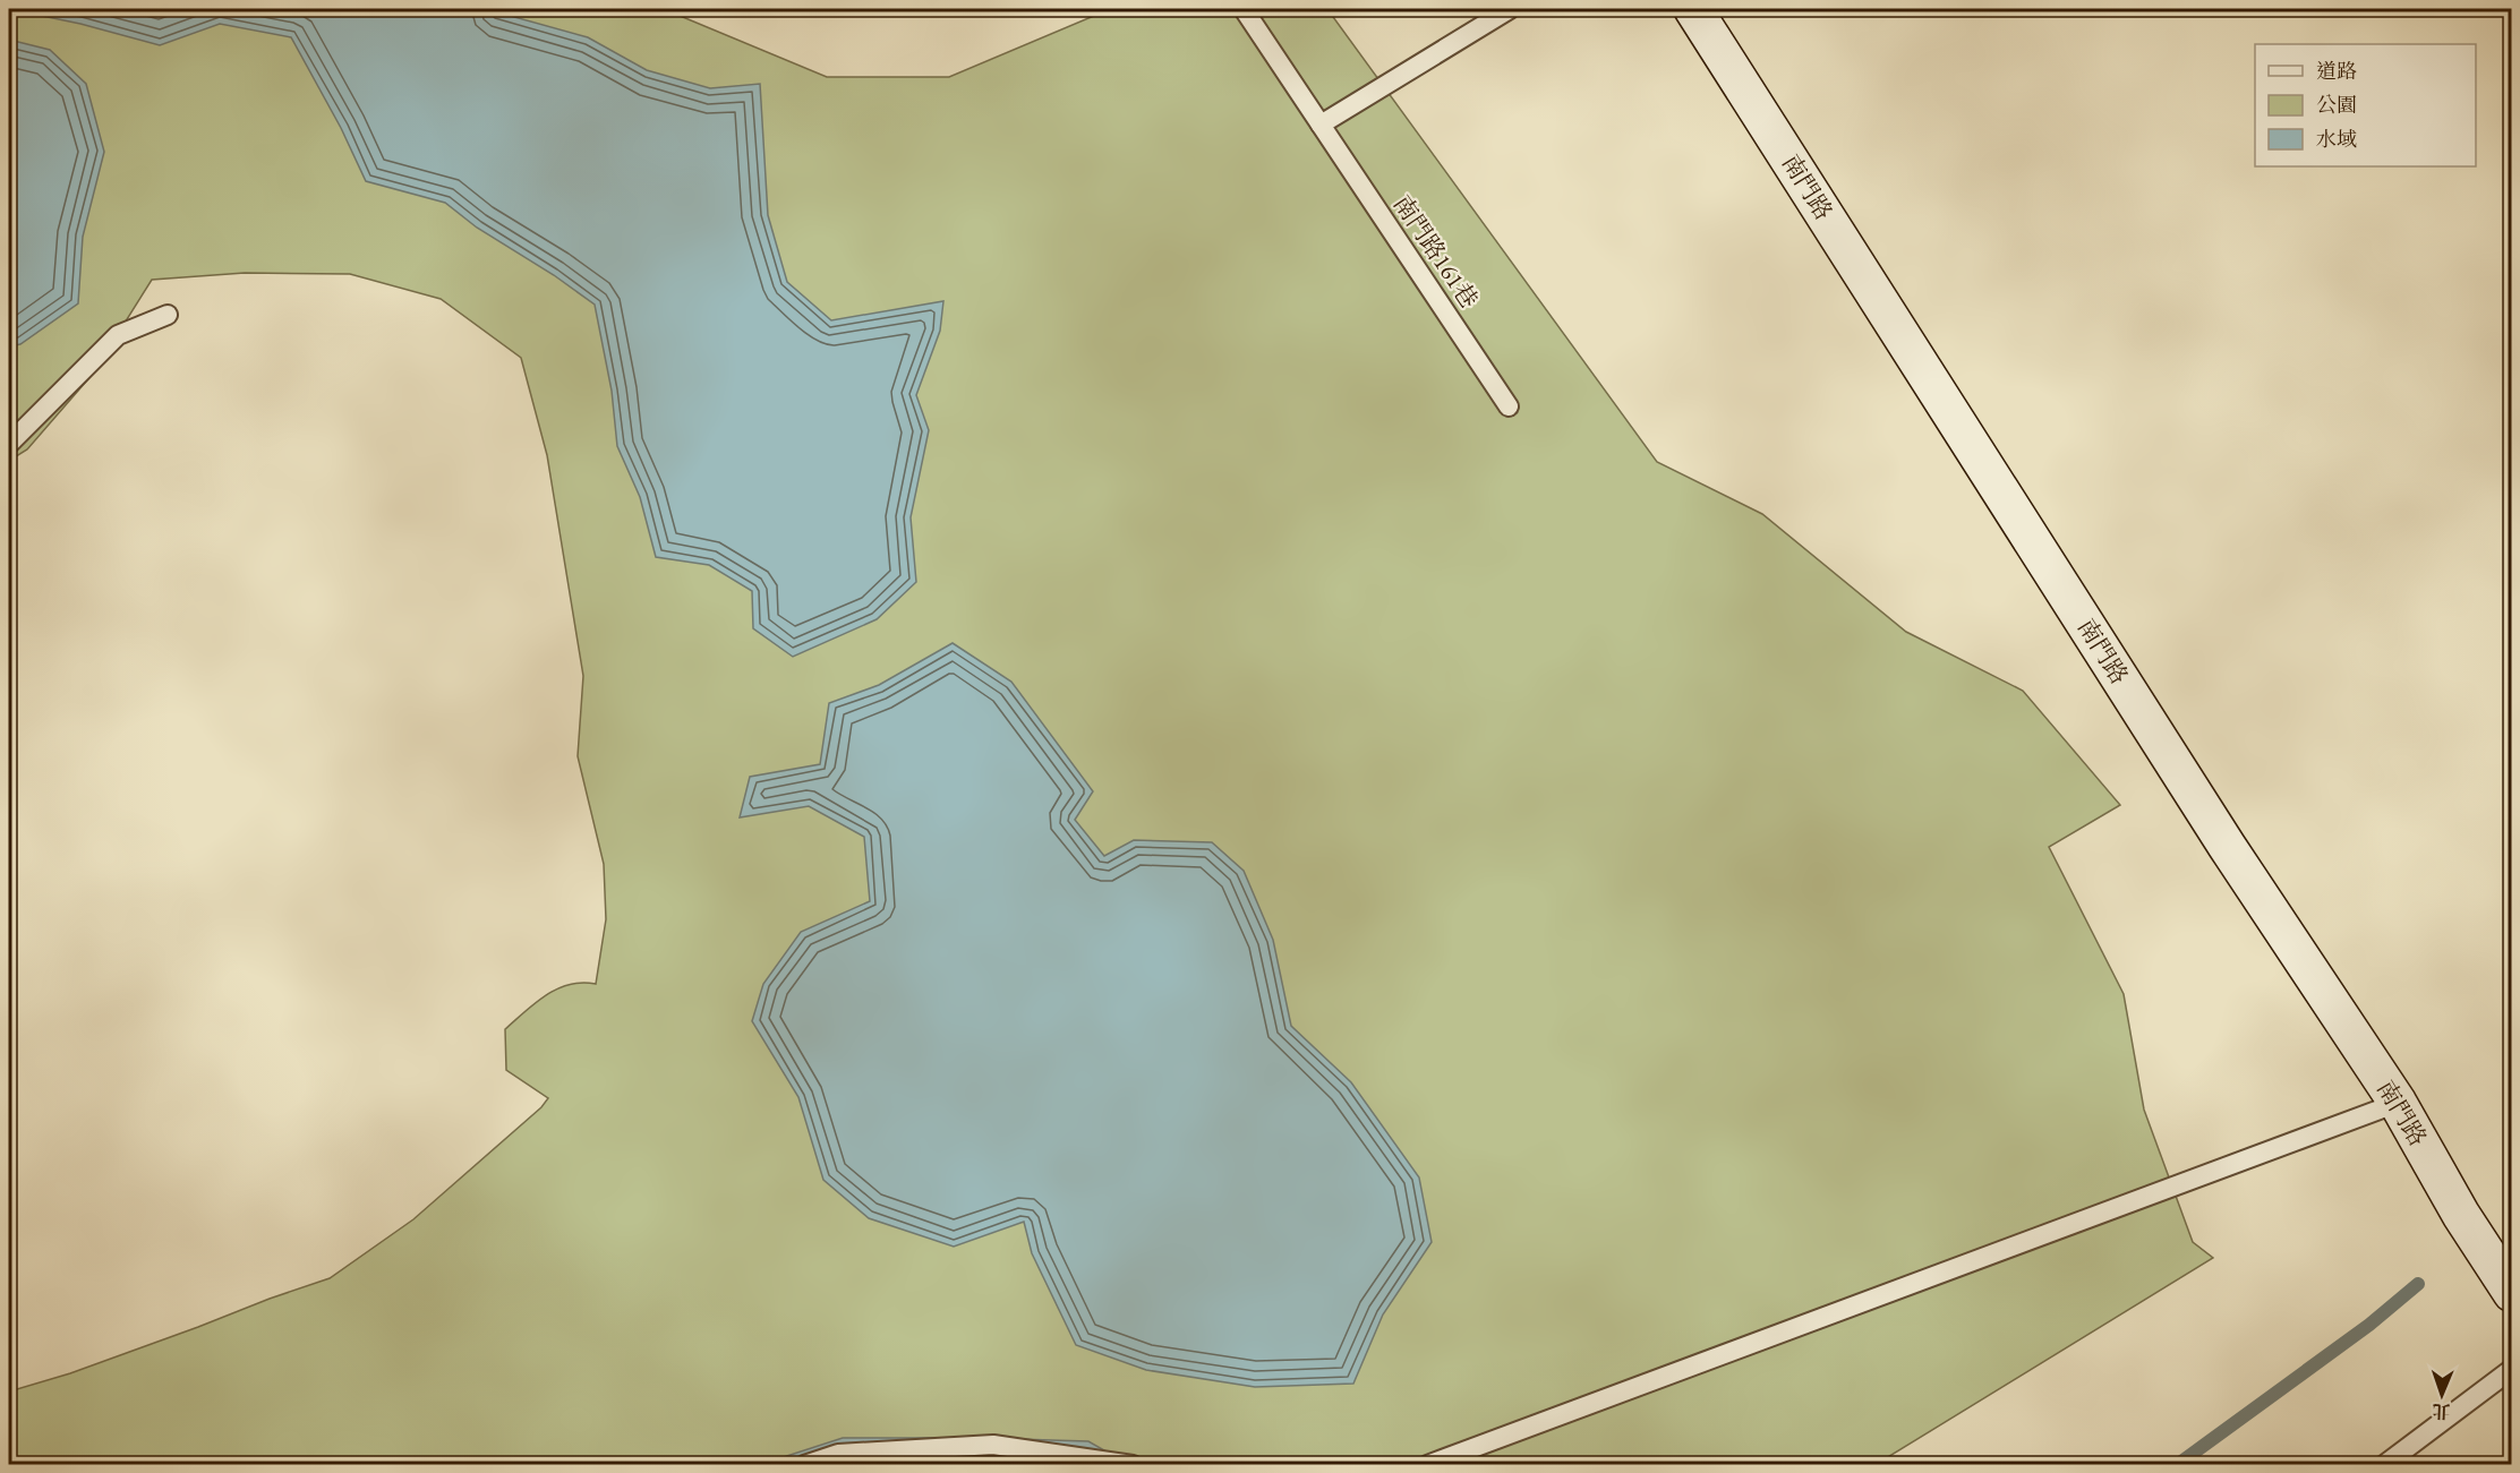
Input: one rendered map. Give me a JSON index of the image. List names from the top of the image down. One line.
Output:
{"streets":{"street":["南門路"],"lane":["南門路161巷"]},"legend":["道路","公園","水域"],"north":"bottom"}
